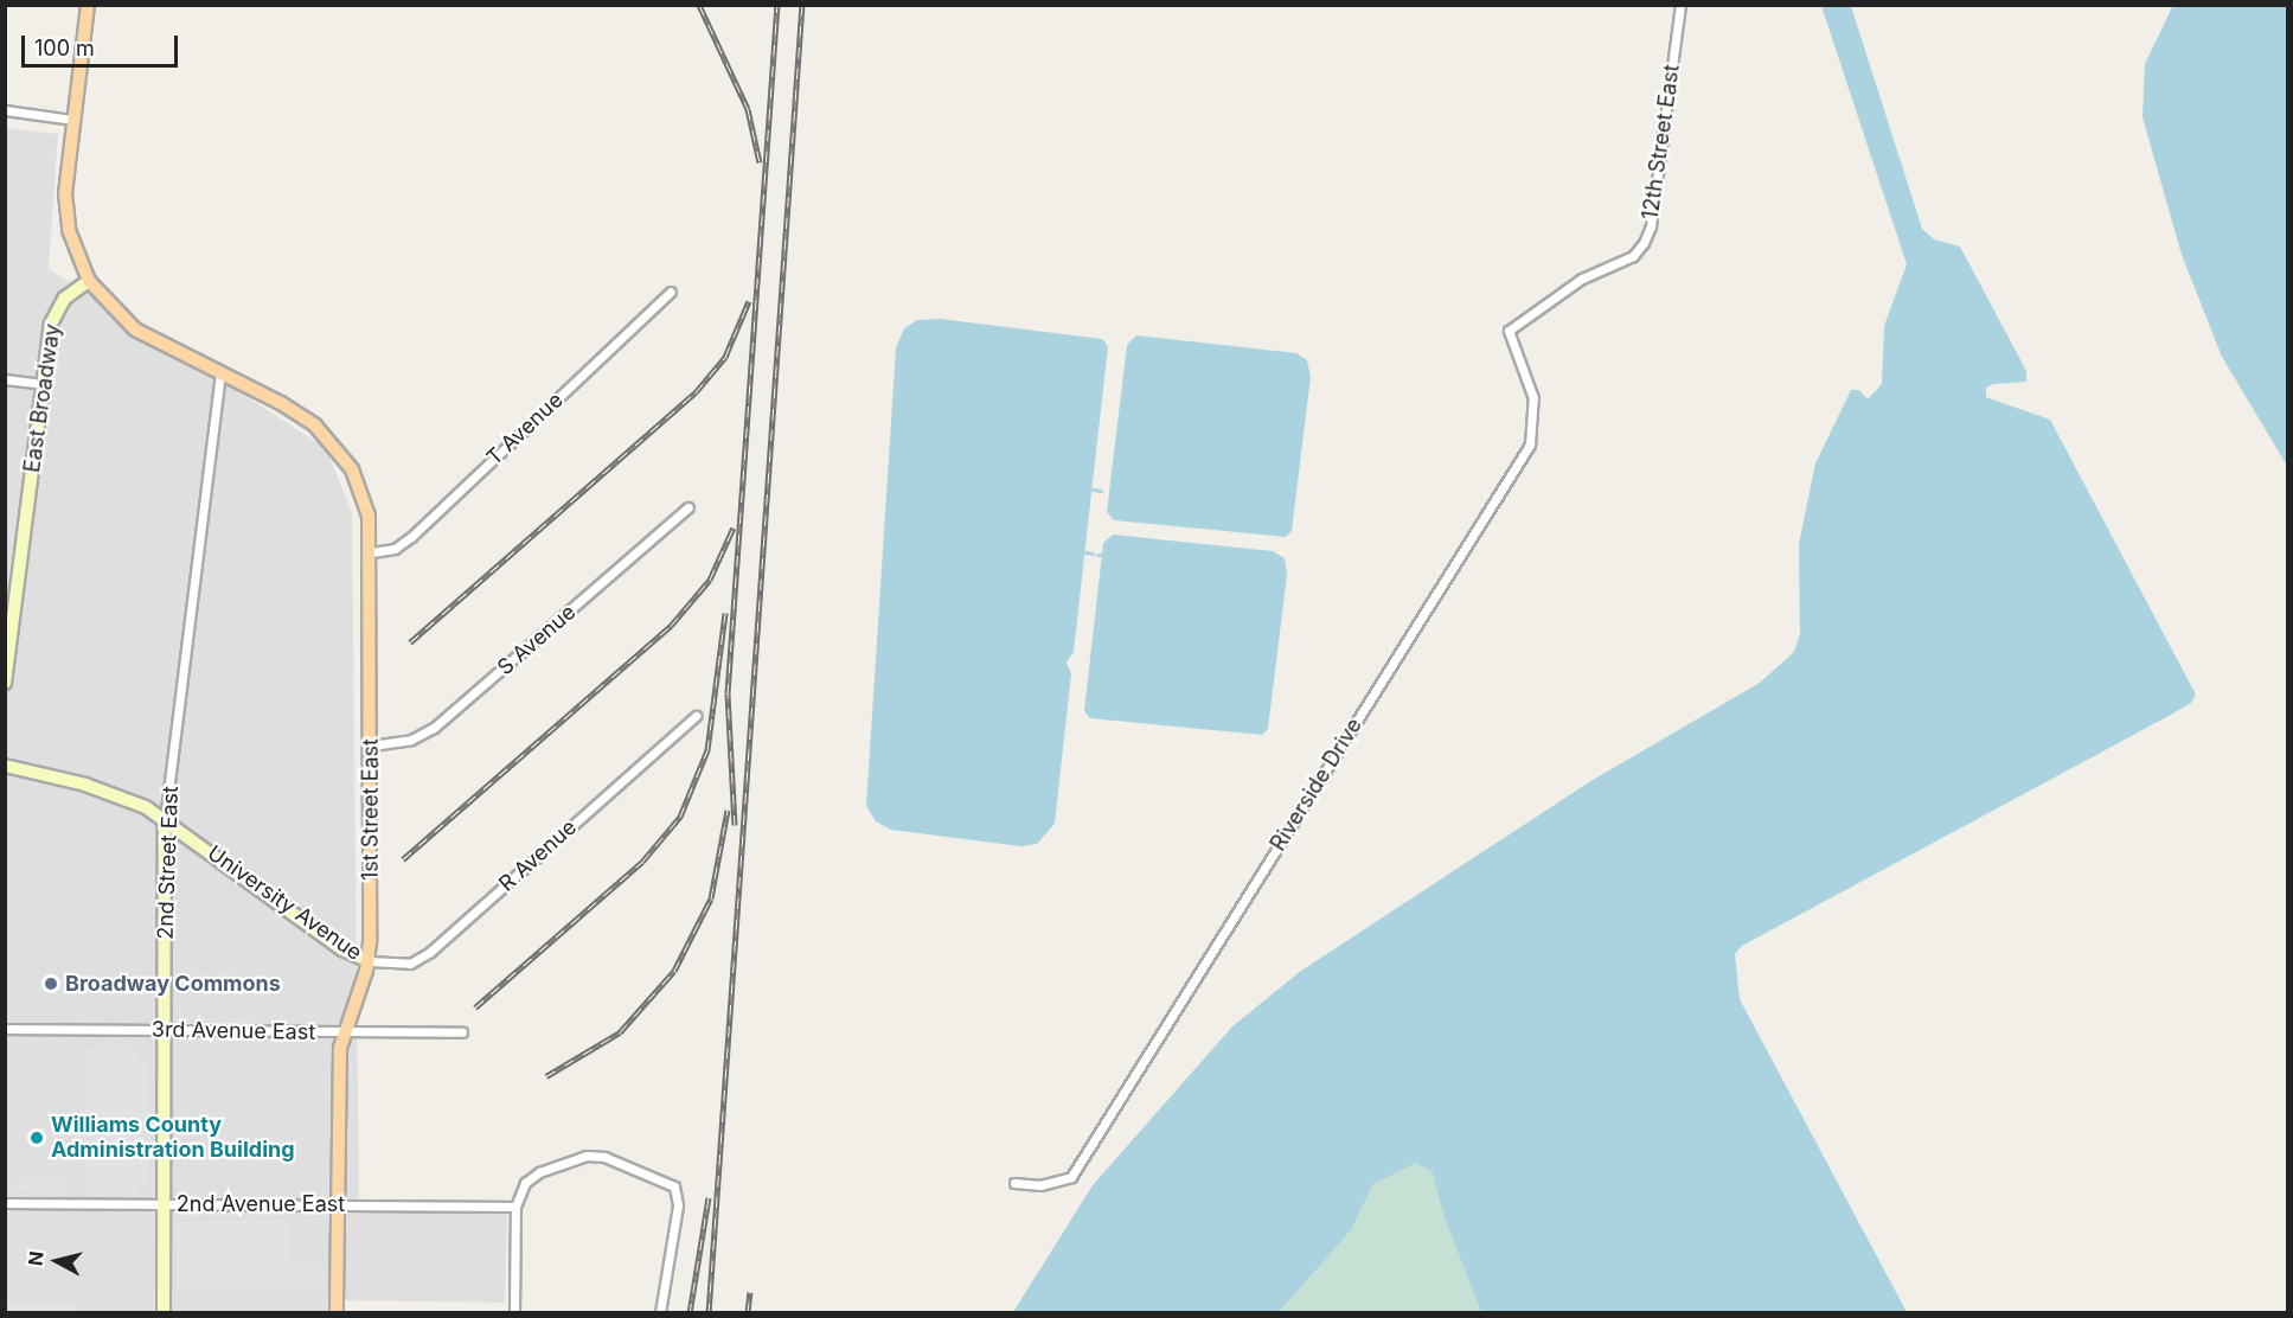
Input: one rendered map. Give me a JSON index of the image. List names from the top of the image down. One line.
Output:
{"streets":{"main road":["1st Street East"],"street":["12th Street East","East Broadway","T Avenue","S Avenue","Riverside Drive","R Avenue","2nd Street East","University Avenue","3rd Avenue East","2nd Avenue East"]},"crossings":[["12th Street East","Riverside Drive"],["East Broadway","1st Street East"],["T Avenue","1st Street East"],["S Avenue","1st Street East"],["1st Street East","R Avenue"],["1st Street East","2nd Street East"],["1st Street East","University Avenue"],["1st Street East","3rd Avenue East"],["1st Street East","2nd Avenue East"],["R Avenue","University Avenue"],["2nd Street East","University Avenue"],["2nd Street East","3rd Avenue East"],["2nd Street East","2nd Avenue East"]],"places":["Broadway Commons","Williams County Administration Building"],"scale_bar":"100 m","north":"left"}
